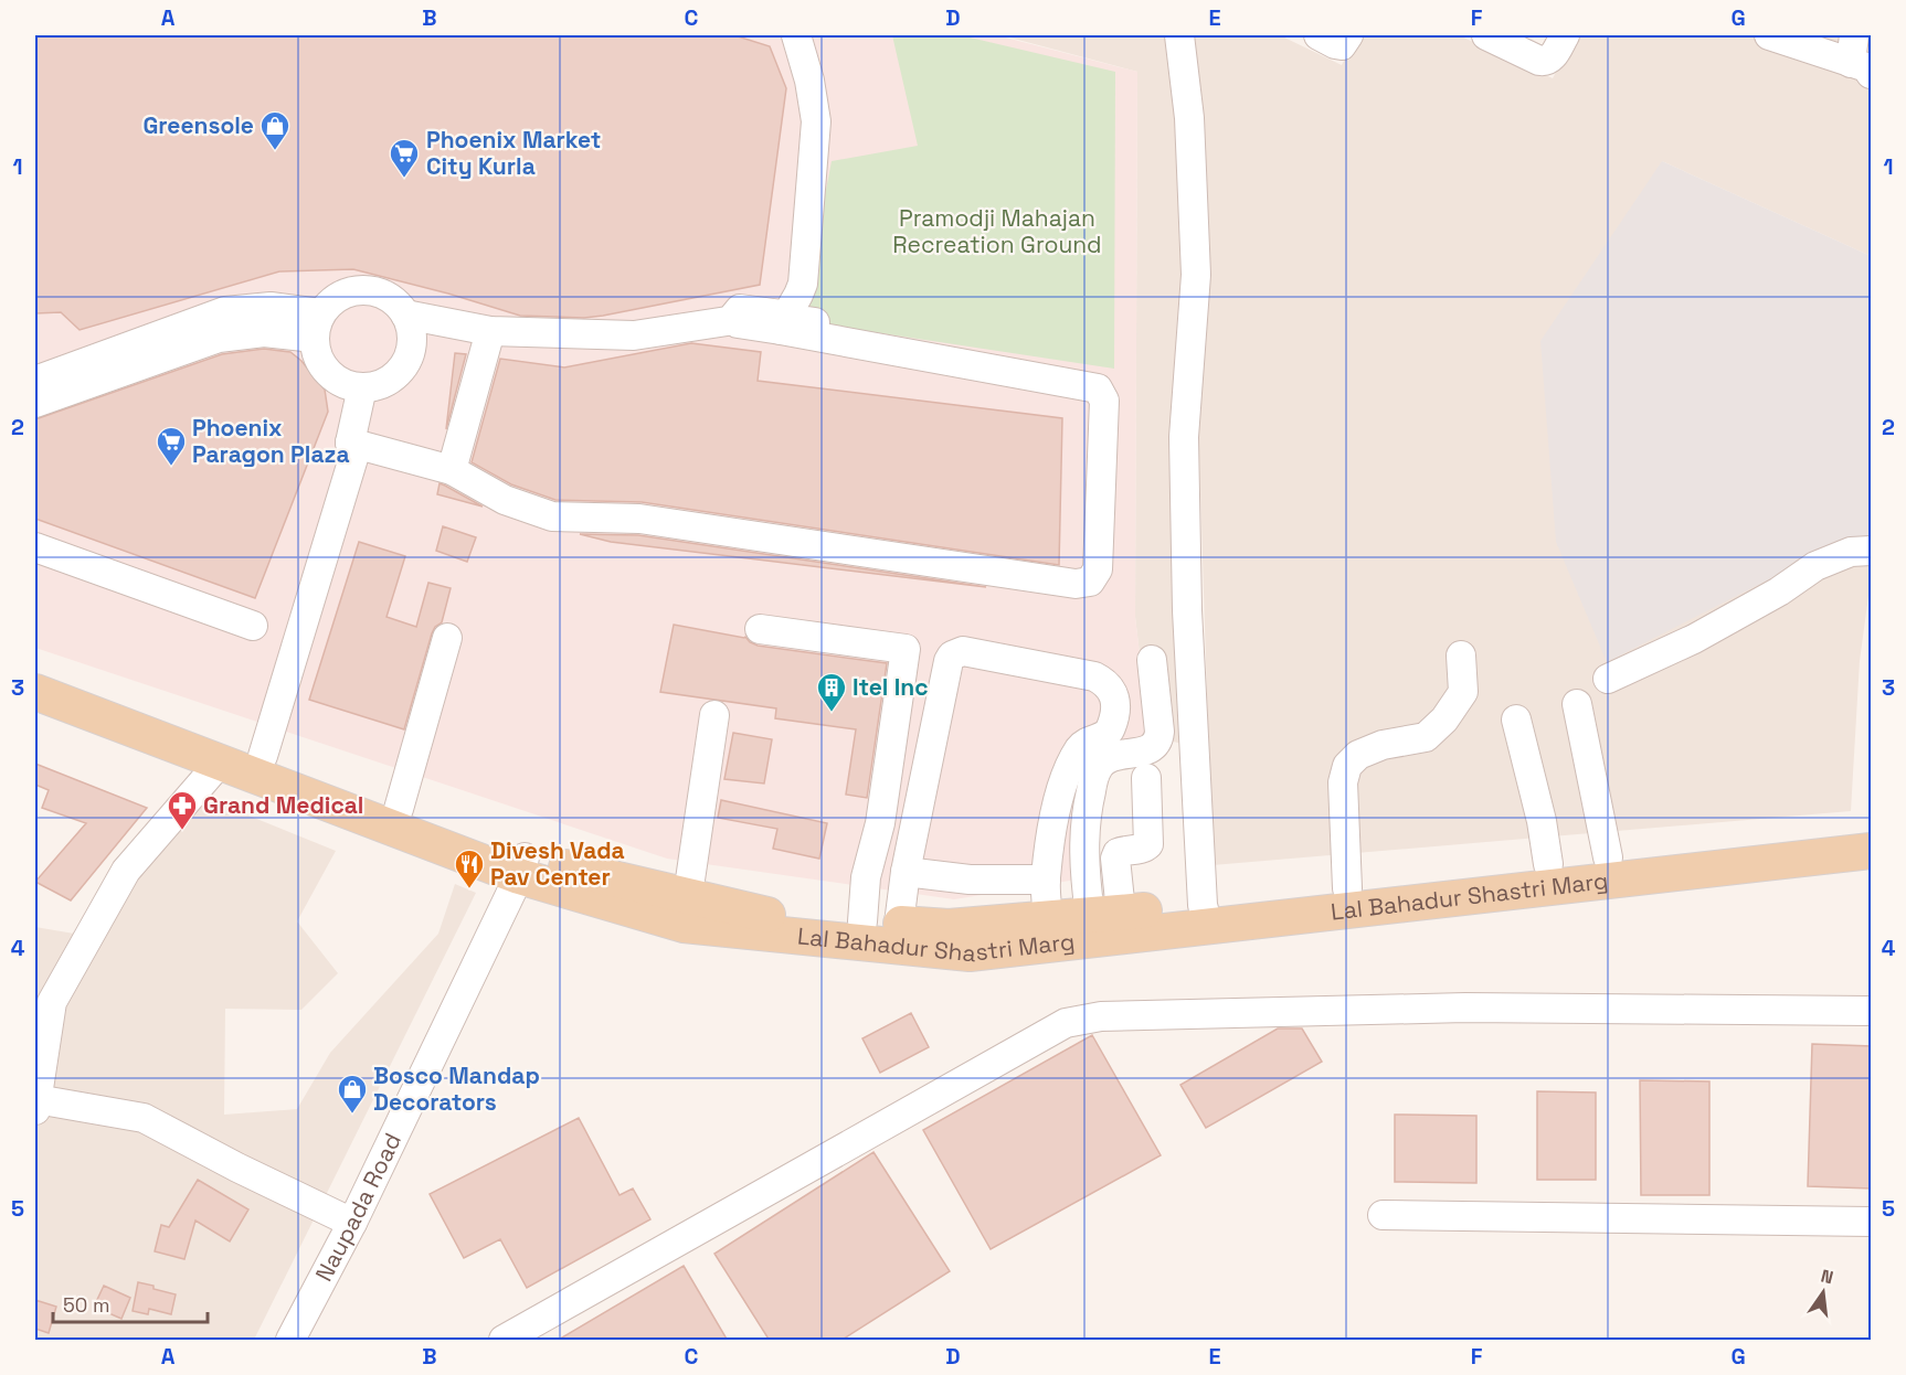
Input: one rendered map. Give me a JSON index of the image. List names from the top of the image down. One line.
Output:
{"streets":{"main road":["Lal Bahadur Shastri Marg"],"street":["Naupada Road"]},"crossings":[["Lal Bahadur Shastri Marg","Naupada Road"]],"parks":["Pramodji Mahajan Recreation Ground"],"places":{"shop":["Greensole","Bosco Mandap Decorators"],"supermarket":["Phoenix Market City Kurla","Phoenix Paragon Plaza"],"building":["Itel Inc"],"pharmacy":["Grand Medical"],"restaurant":["Divesh Vada Pav Center"]},"scale_bar":"50 m","north":"top","grid":{"columns":["A","B","C","D","E","F","G"],"rows":["1","2","3","4","5"]}}
